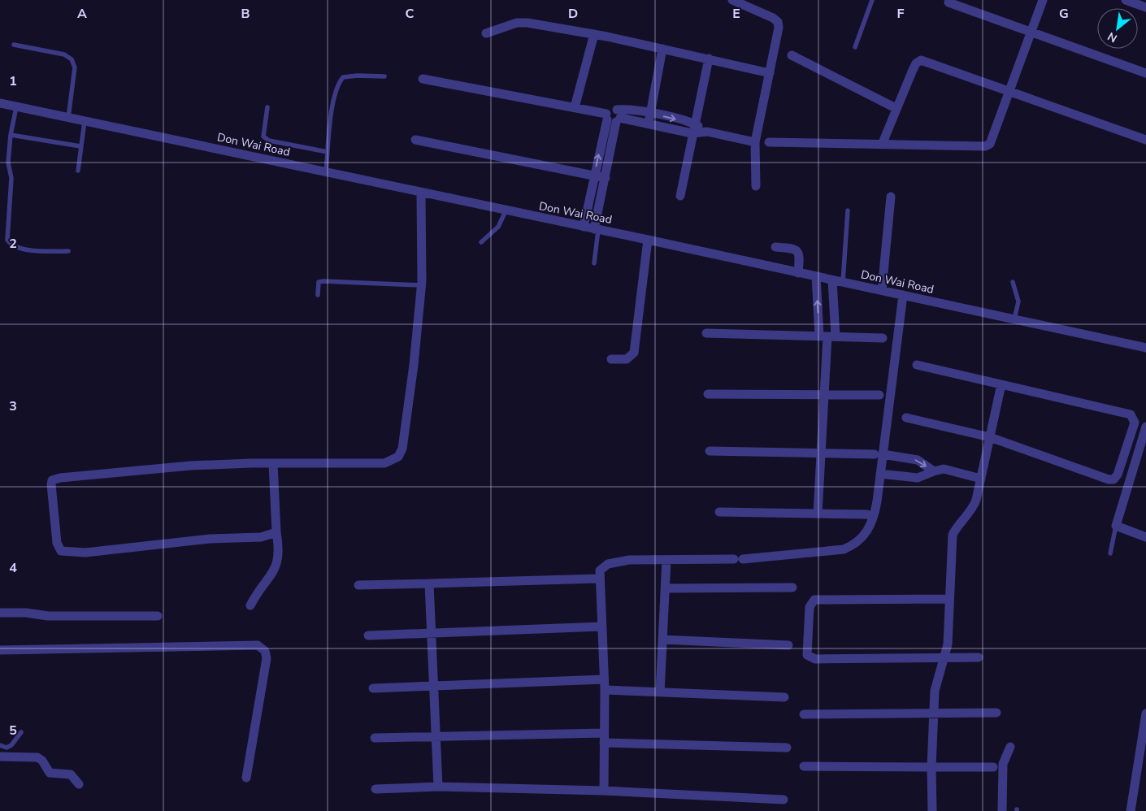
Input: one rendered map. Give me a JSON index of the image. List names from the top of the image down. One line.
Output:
{"streets":{"street":["Don Wai Road"]},"north":"bottom left","grid":{"columns":["A","B","C","D","E","F","G"],"rows":["1","2","3","4","5"]}}
